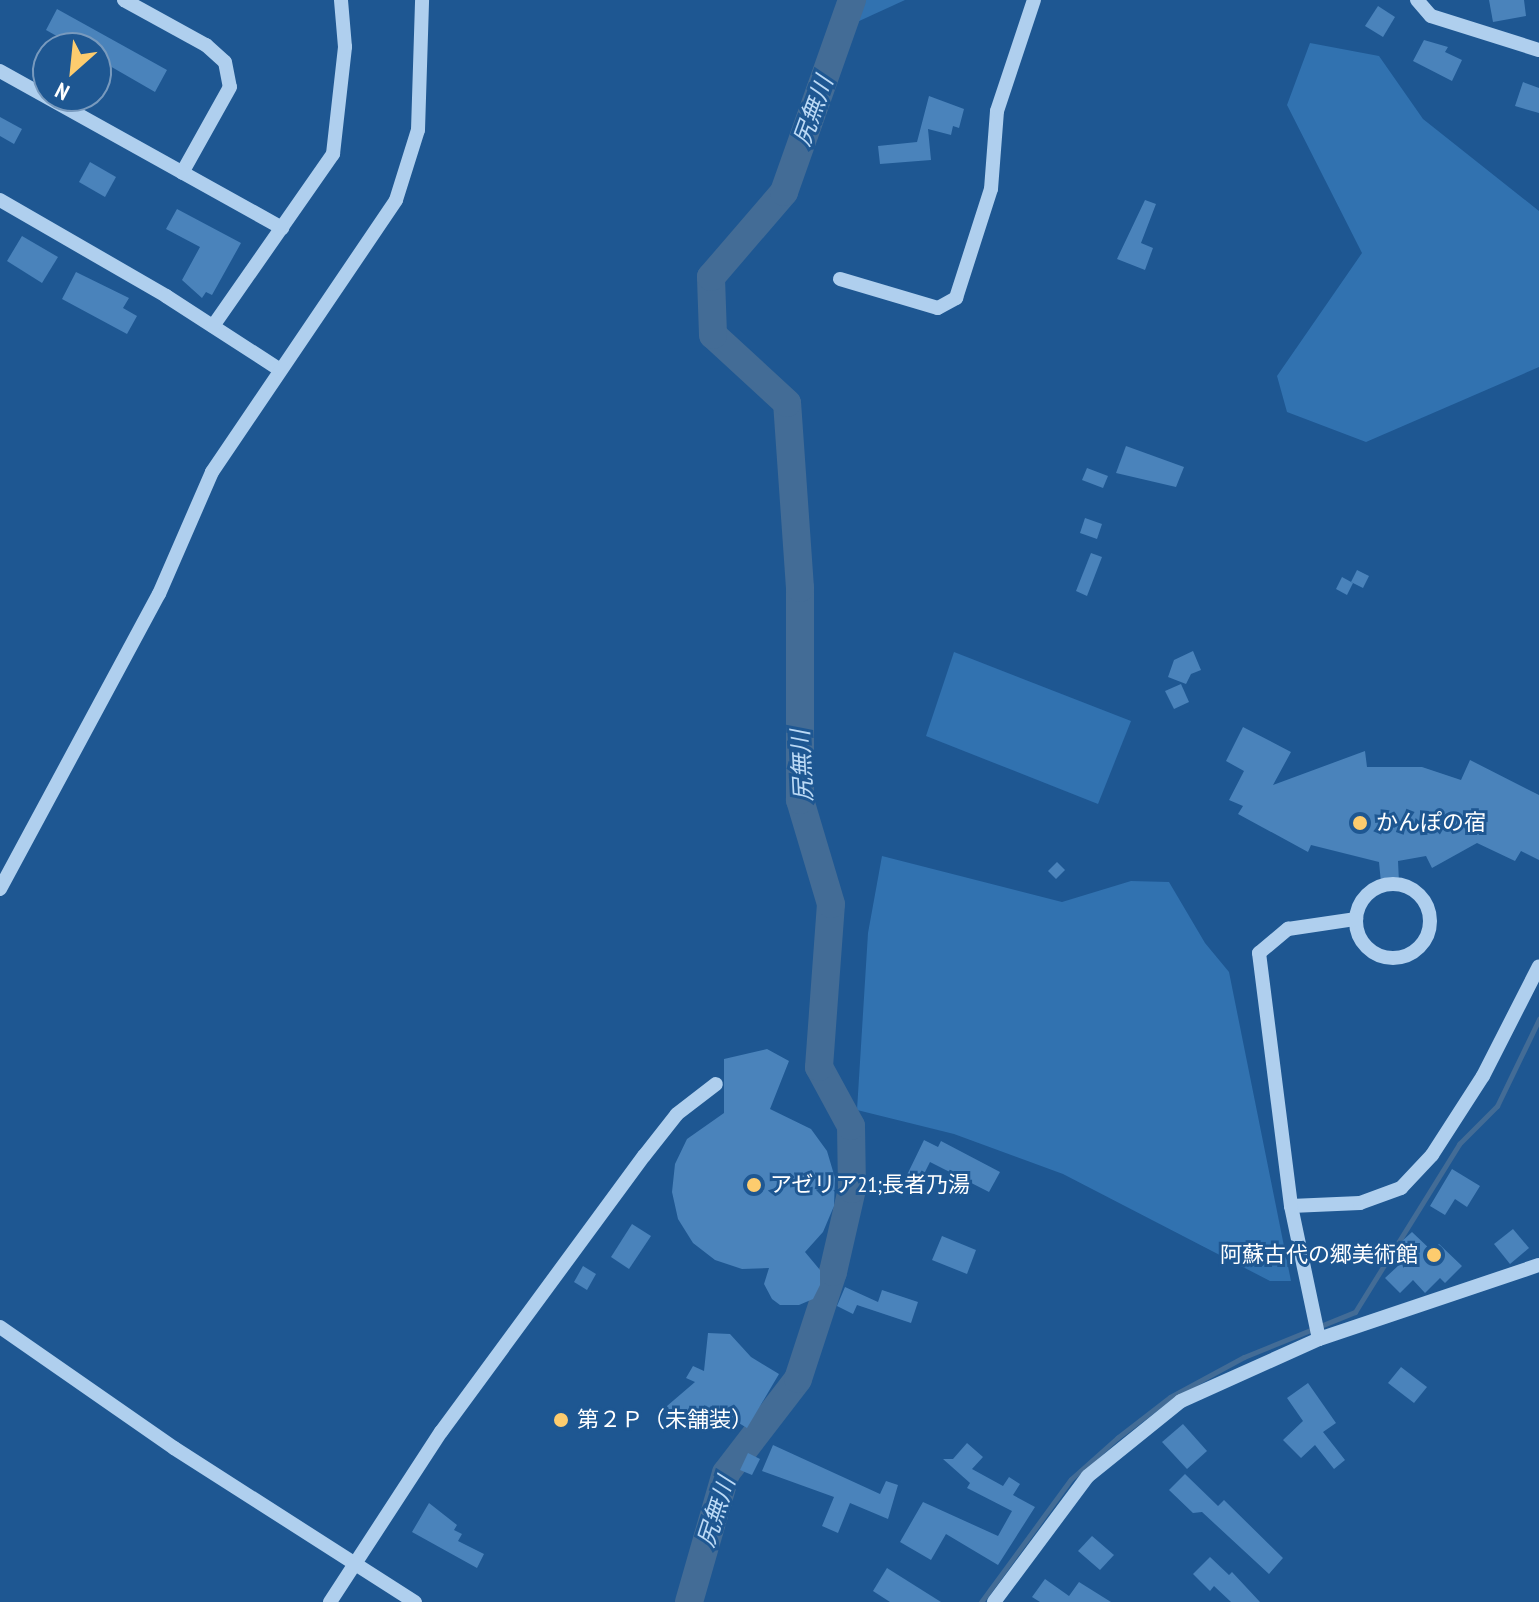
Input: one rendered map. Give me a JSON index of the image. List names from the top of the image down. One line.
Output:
{"water":["尻無川"],"places":["かんぽの宿","アゼリア21;長者乃湯","阿蘇古代の郷美術館","第２Ｐ（未舗装）"],"north":"bottom left"}
